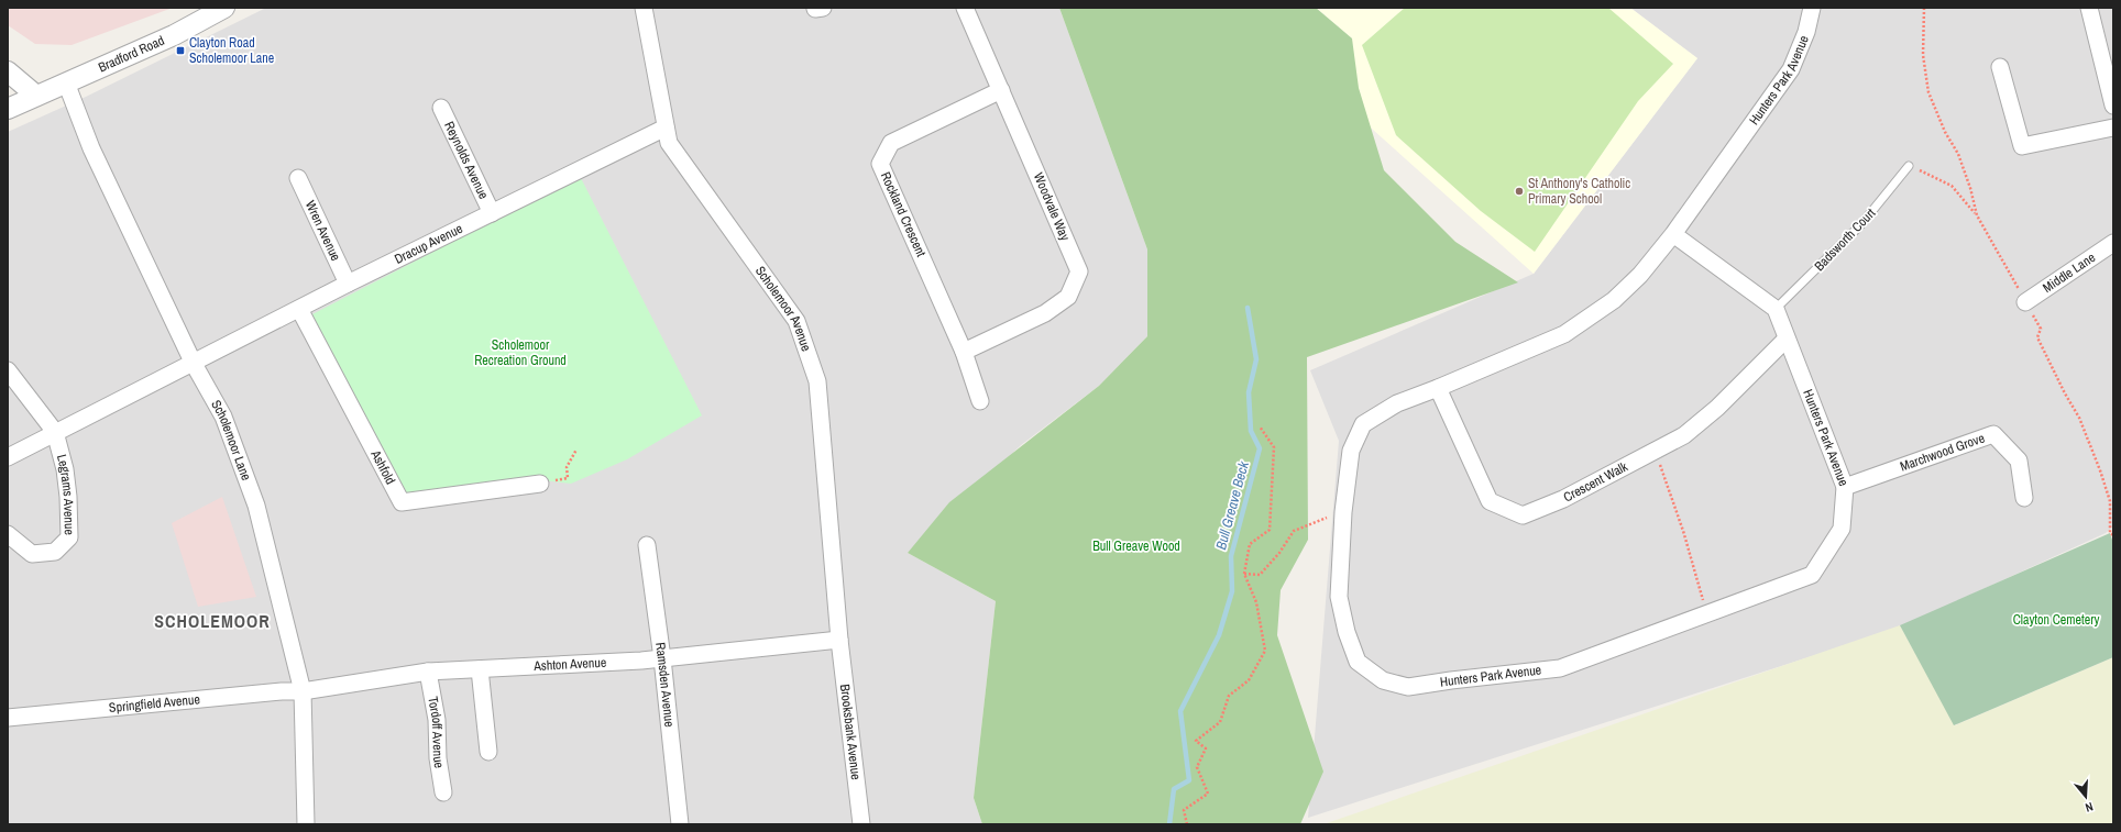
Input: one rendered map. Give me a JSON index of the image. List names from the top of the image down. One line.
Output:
{"streets":{"street":["Bradford Road","Hunters Park Avenue","Reynolds Avenue","Woodvale Way","Rockland Crescent","Wren Avenue","Dracup Avenue","Middle Lane","Scholemoor Avenue","Scholemoor Lane","Marchwood Grove","Ashfold","Crescent Walk","Legrams Avenue","Ashton Avenue","Ramsden Avenue","Springfield Avenue","Tordoff Avenue","Brooksbank Avenue"],"lane":["Badsworth Court"]},"crossings":[["Bradford Road","Scholemoor Lane"],["Hunters Park Avenue","Badsworth Court"],["Hunters Park Avenue","Marchwood Grove"],["Hunters Park Avenue","Crescent Walk"],["Reynolds Avenue","Dracup Avenue"],["Woodvale Way","Rockland Crescent"],["Wren Avenue","Dracup Avenue"],["Dracup Avenue","Scholemoor Avenue"],["Dracup Avenue","Scholemoor Lane"],["Dracup Avenue","Ashfold"],["Dracup Avenue","Legrams Avenue"],["Scholemoor Avenue","Ashton Avenue"],["Scholemoor Avenue","Brooksbank Avenue"],["Scholemoor Lane","Legrams Avenue"],["Scholemoor Lane","Ashton Avenue"],["Scholemoor Lane","Springfield Avenue"],["Ashton Avenue","Ramsden Avenue"],["Ashton Avenue","Springfield Avenue"],["Ashton Avenue","Tordoff Avenue"],["Ashton Avenue","Brooksbank Avenue"]],"districts":["SCHOLEMOOR"],"water":["Bull Greave Beck"],"parks":["Scholemoor Recreation Ground","Bull Greave Wood","Clayton Cemetery"],"places":{"transit":["Clayton Road Scholemoor Lane"],"other":["St Anthony's Catholic Primary School"]},"north":"bottom"}
